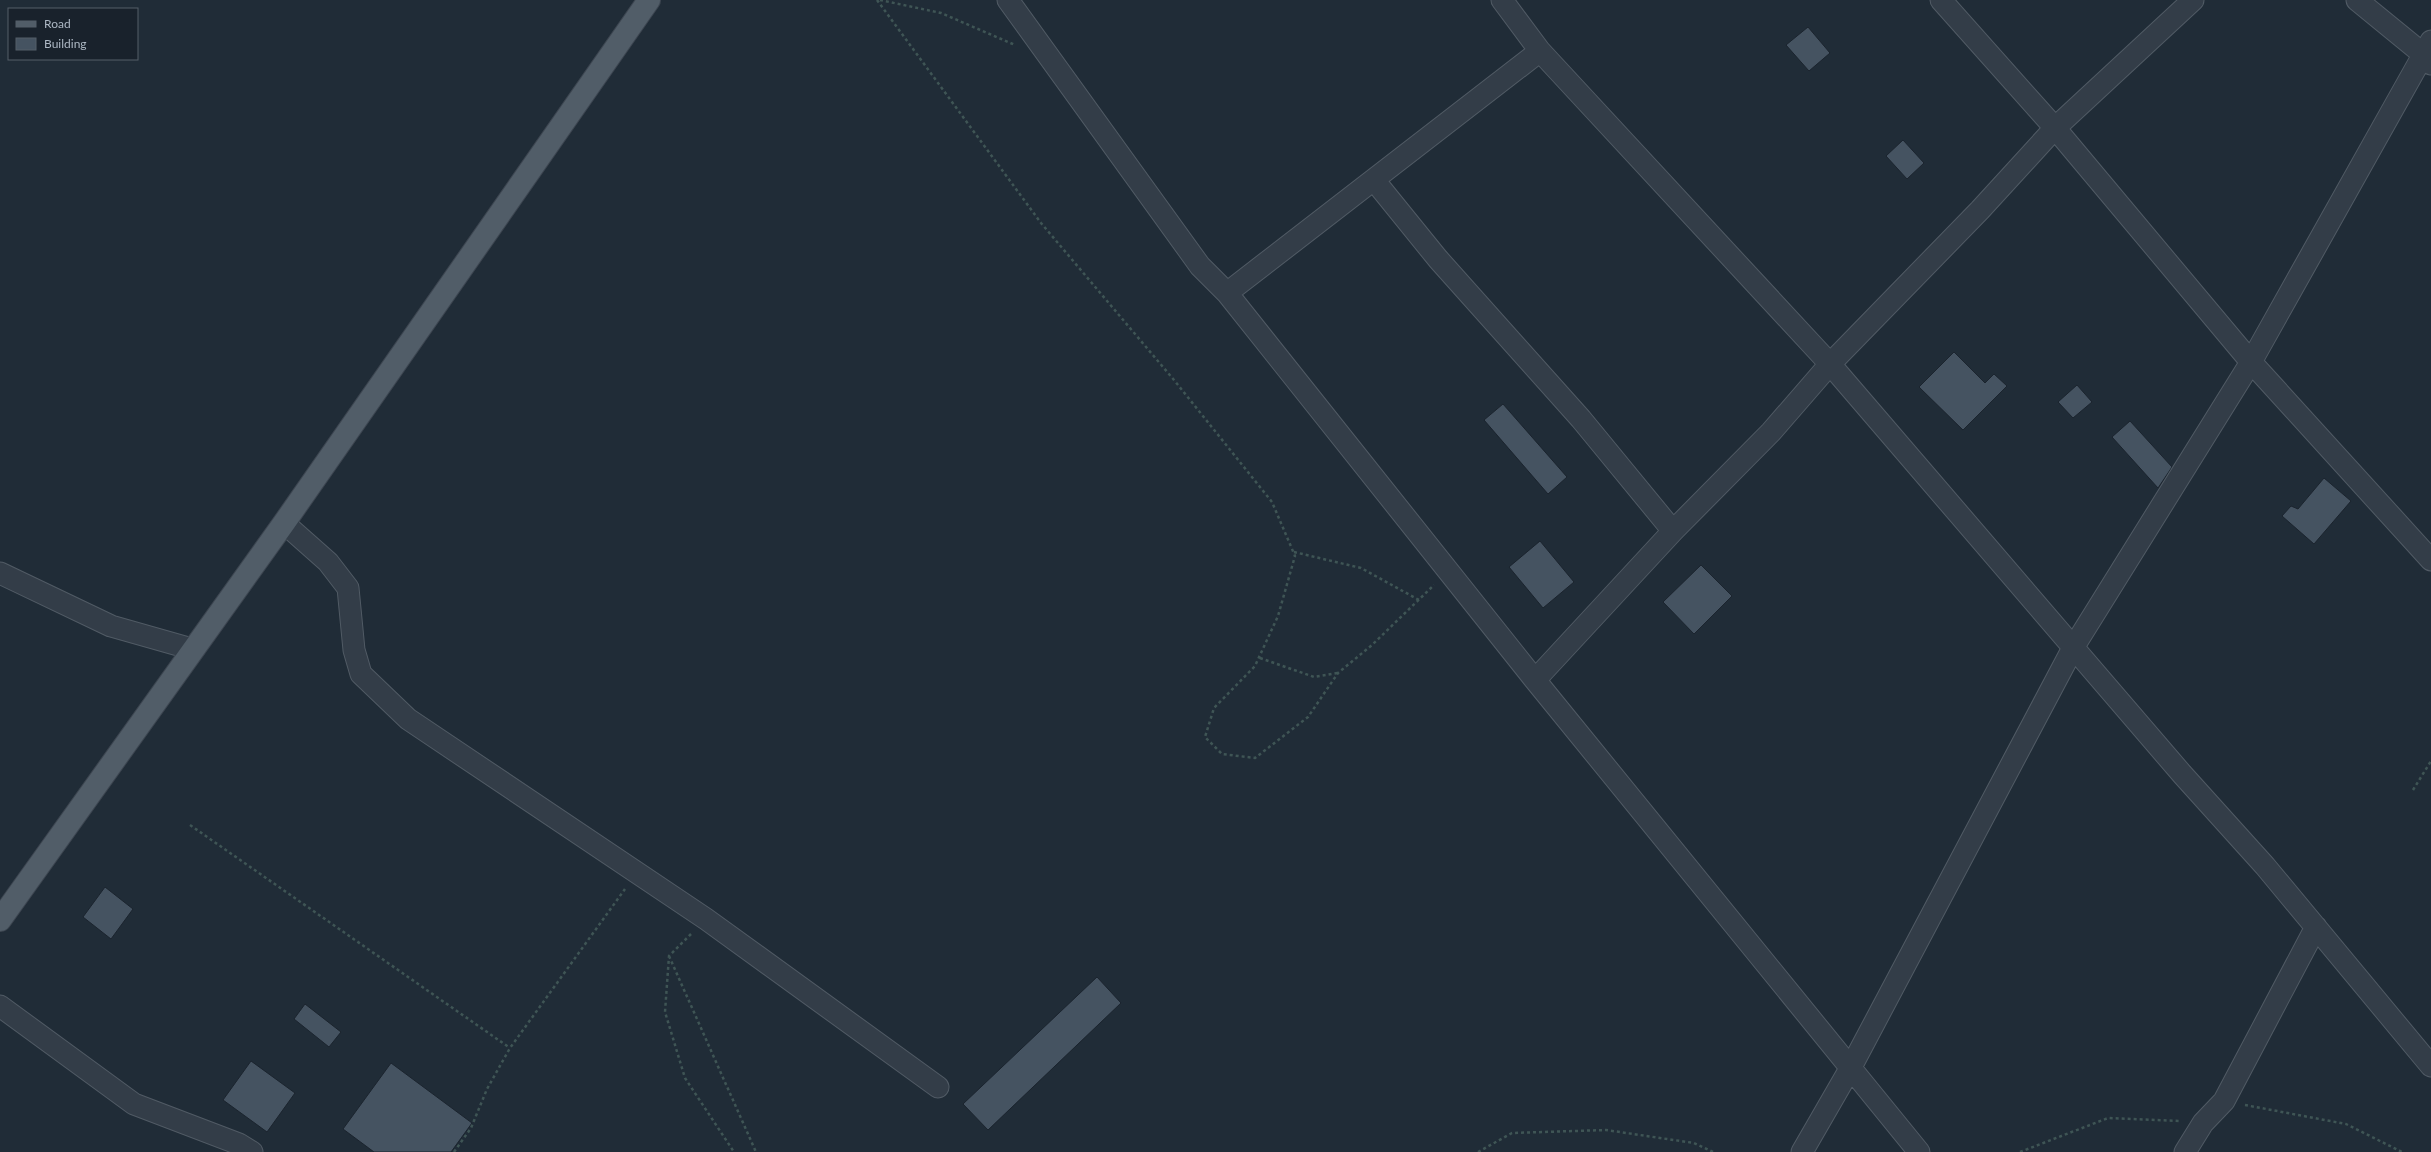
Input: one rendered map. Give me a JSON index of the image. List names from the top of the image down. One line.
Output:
{"legend":["Road","Building"]}
